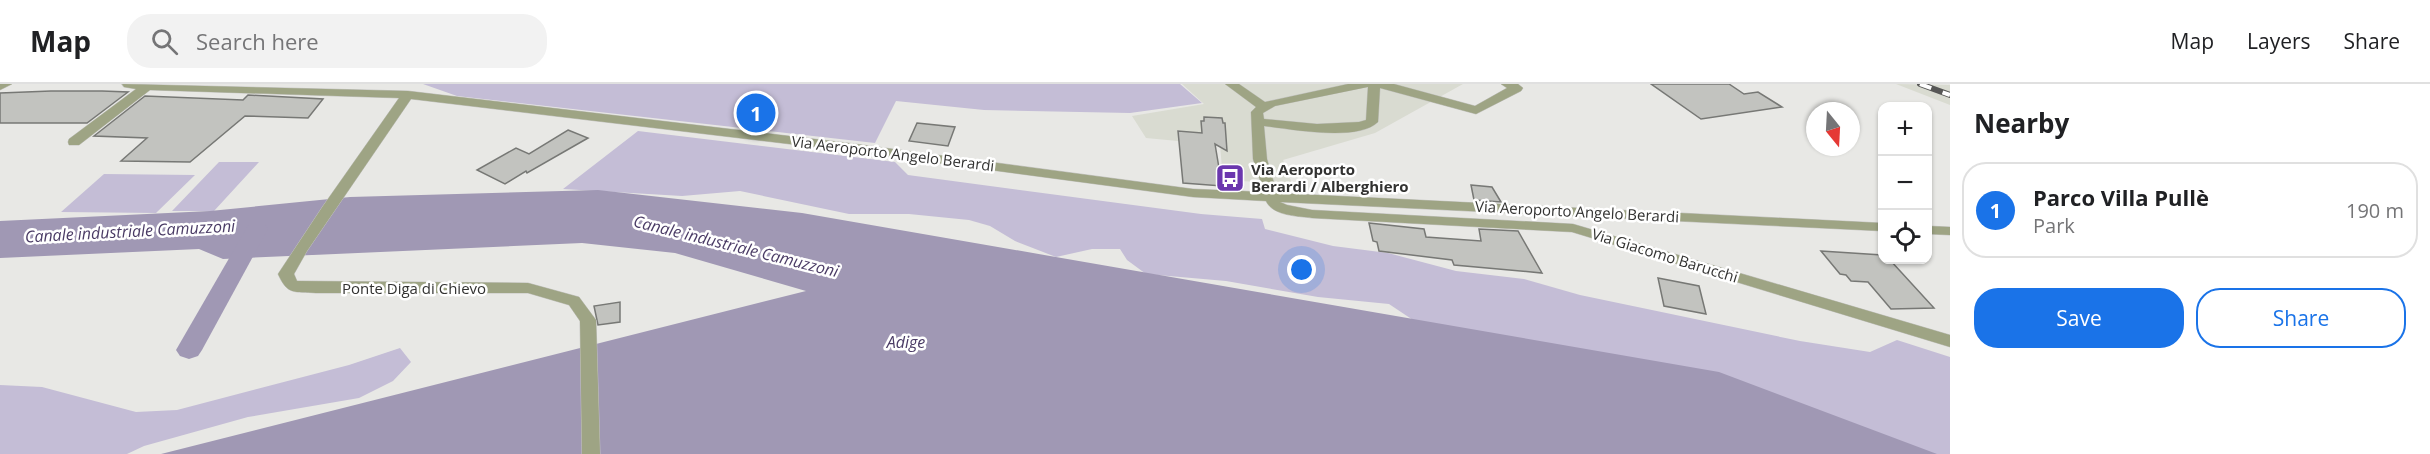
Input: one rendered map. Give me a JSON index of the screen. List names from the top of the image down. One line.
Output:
{"streets":{"street":["Via Aeroporto Angelo Berardi","Via Giacomo Barucchi","Ponte Diga di Chievo"]},"crossings":[["Via Aeroporto Angelo Berardi","Via Giacomo Barucchi"],["Via Aeroporto Angelo Berardi","Ponte Diga di Chievo"]],"water":["Canale industriale Camuzzoni","Adige"],"places":{"bus stop":["Via Aeroporto Berardi / Alberghiero"]},"north":"bottom","page":{"header":"Map","search":"Search here","nav":["Map","Layers","Share"],"heading":"Nearby","pins":"1","map_buttons":["+","−"],"list":[{"mark":"1","name":"Parco Villa Pullè","note":"Park","value":"190 m"}],"buttons":["Save","Share"]}}
